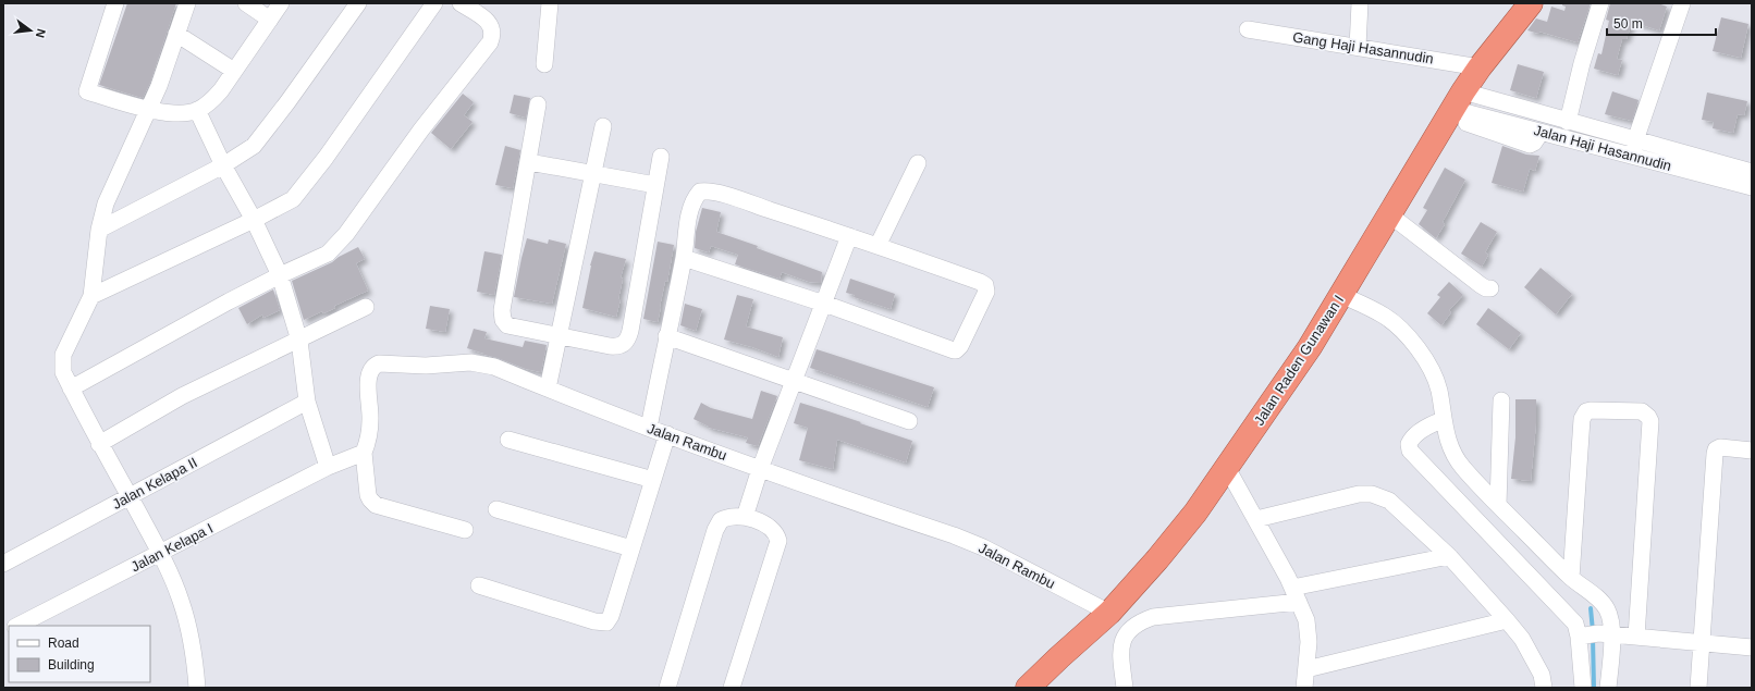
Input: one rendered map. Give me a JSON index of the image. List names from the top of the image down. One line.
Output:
{"streets":{"highway":["Jalan Raden Gunawan I"],"street":["Gang Haji Hasannudin","Jalan Haji Hasannudin","Jalan Rambu","Jalan Kelapa II","Jalan Kelapa I"]},"crossings":[["Gang Haji Hasannudin","Jalan Raden Gunawan I"],["Jalan Haji Hasannudin","Jalan Raden Gunawan I"],["Jalan Raden Gunawan I","Jalan Rambu"]],"legend":["Road","Building"],"scale_bar":"50 m","north":"right"}
